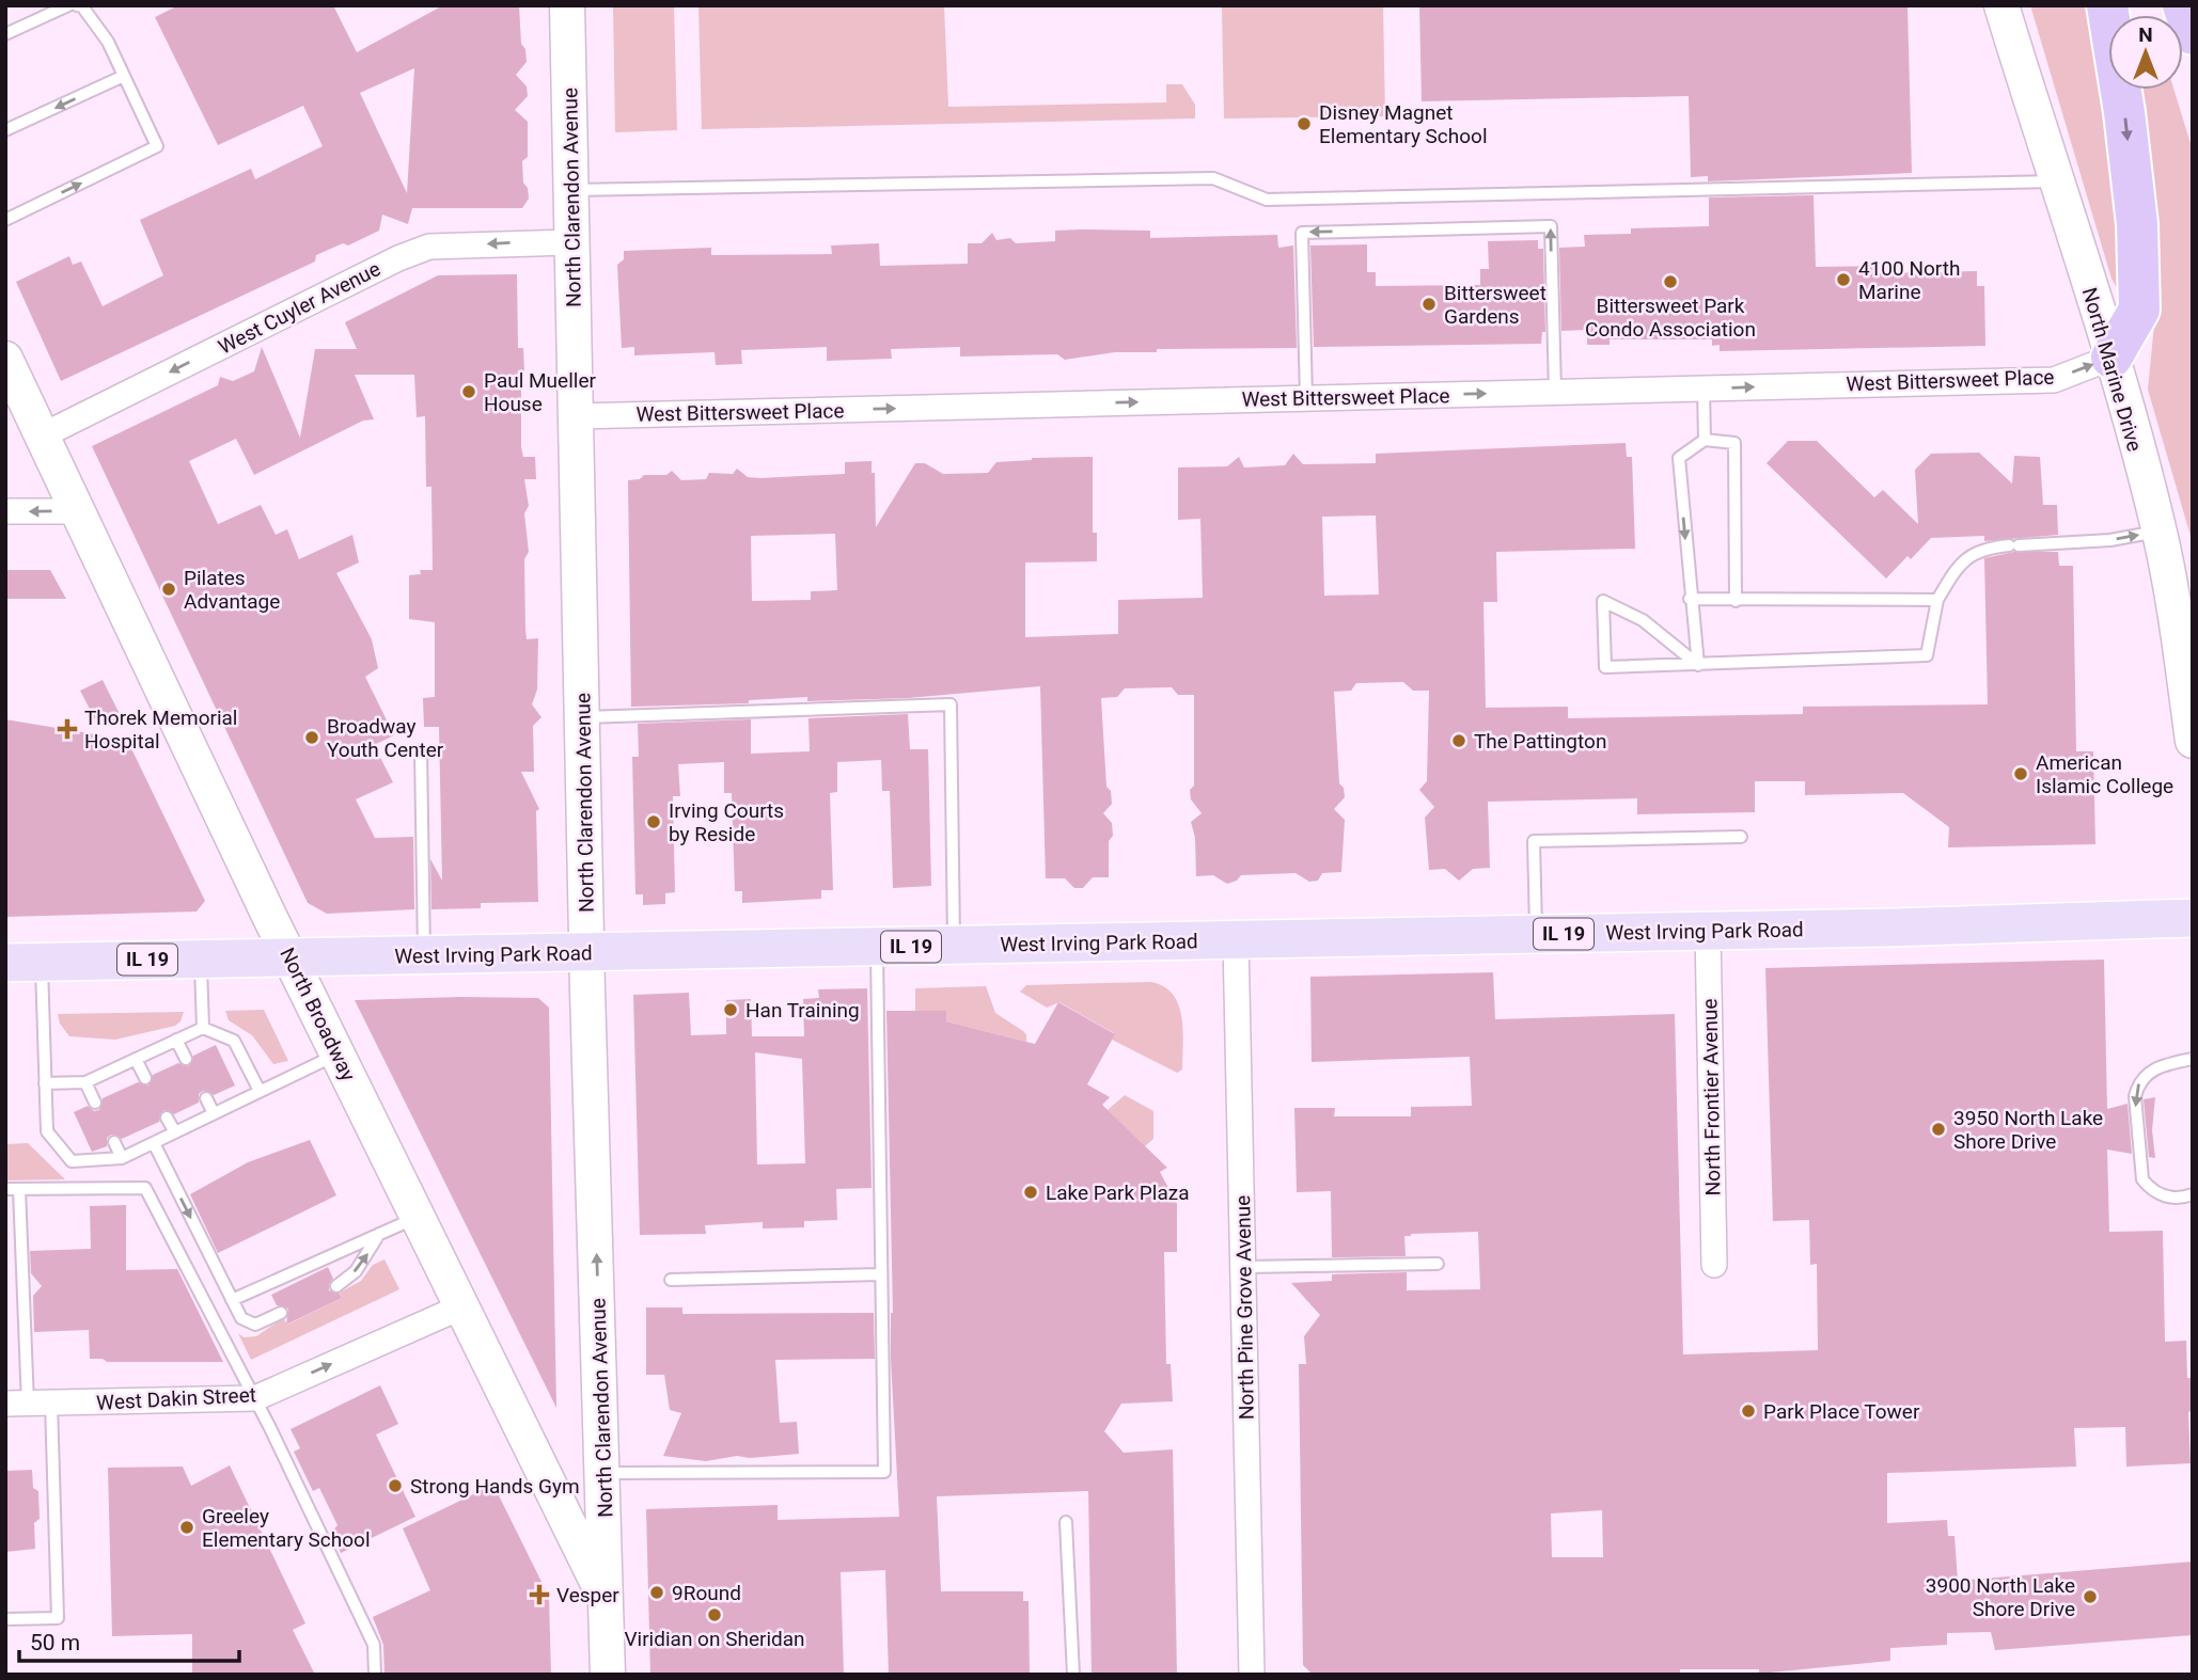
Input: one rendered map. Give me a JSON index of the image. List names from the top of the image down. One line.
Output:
{"streets":{"main road":["North Clarendon Avenue","North Marine Drive","West Irving Park Road","IL 19","North Broadway"],"street":["West Cuyler Avenue","West Bittersweet Place","North Frontier Avenue","North Pine Grove Avenue","West Dakin Street"]},"crossings":[["North Clarendon Avenue","West Cuyler Avenue"],["North Clarendon Avenue","West Bittersweet Place"],["North Clarendon Avenue","West Irving Park Road"],["North Clarendon Avenue","North Broadway"],["West Cuyler Avenue","North Broadway"],["North Marine Drive","West Bittersweet Place"],["West Irving Park Road","North Broadway"],["West Irving Park Road","North Frontier Avenue"],["West Irving Park Road","North Pine Grove Avenue"],["North Broadway","West Dakin Street"]],"one_way":["West Cuyler Avenue","West Bittersweet Place","West Dakin Street"],"places":{"other":["Disney Magnet Elementary School","4100 North Marine","Bittersweet Park Condo Association","Bittersweet Gardens","Paul Mueller House","Pilates Advantage","Broadway Youth Center","The Pattington","American Islamic College","Irving Courts by Reside","Han Training","3950 North Lake Shore Drive","Lake Park Plaza","Park Place Tower","Strong Hands Gym","Greeley Elementary School","9Round","3900 North Lake Shore Drive","Viridian on Sheridan"],"health":["Thorek Memorial Hospital","Vesper"]},"scale_bar":"50 m","north":"top"}
